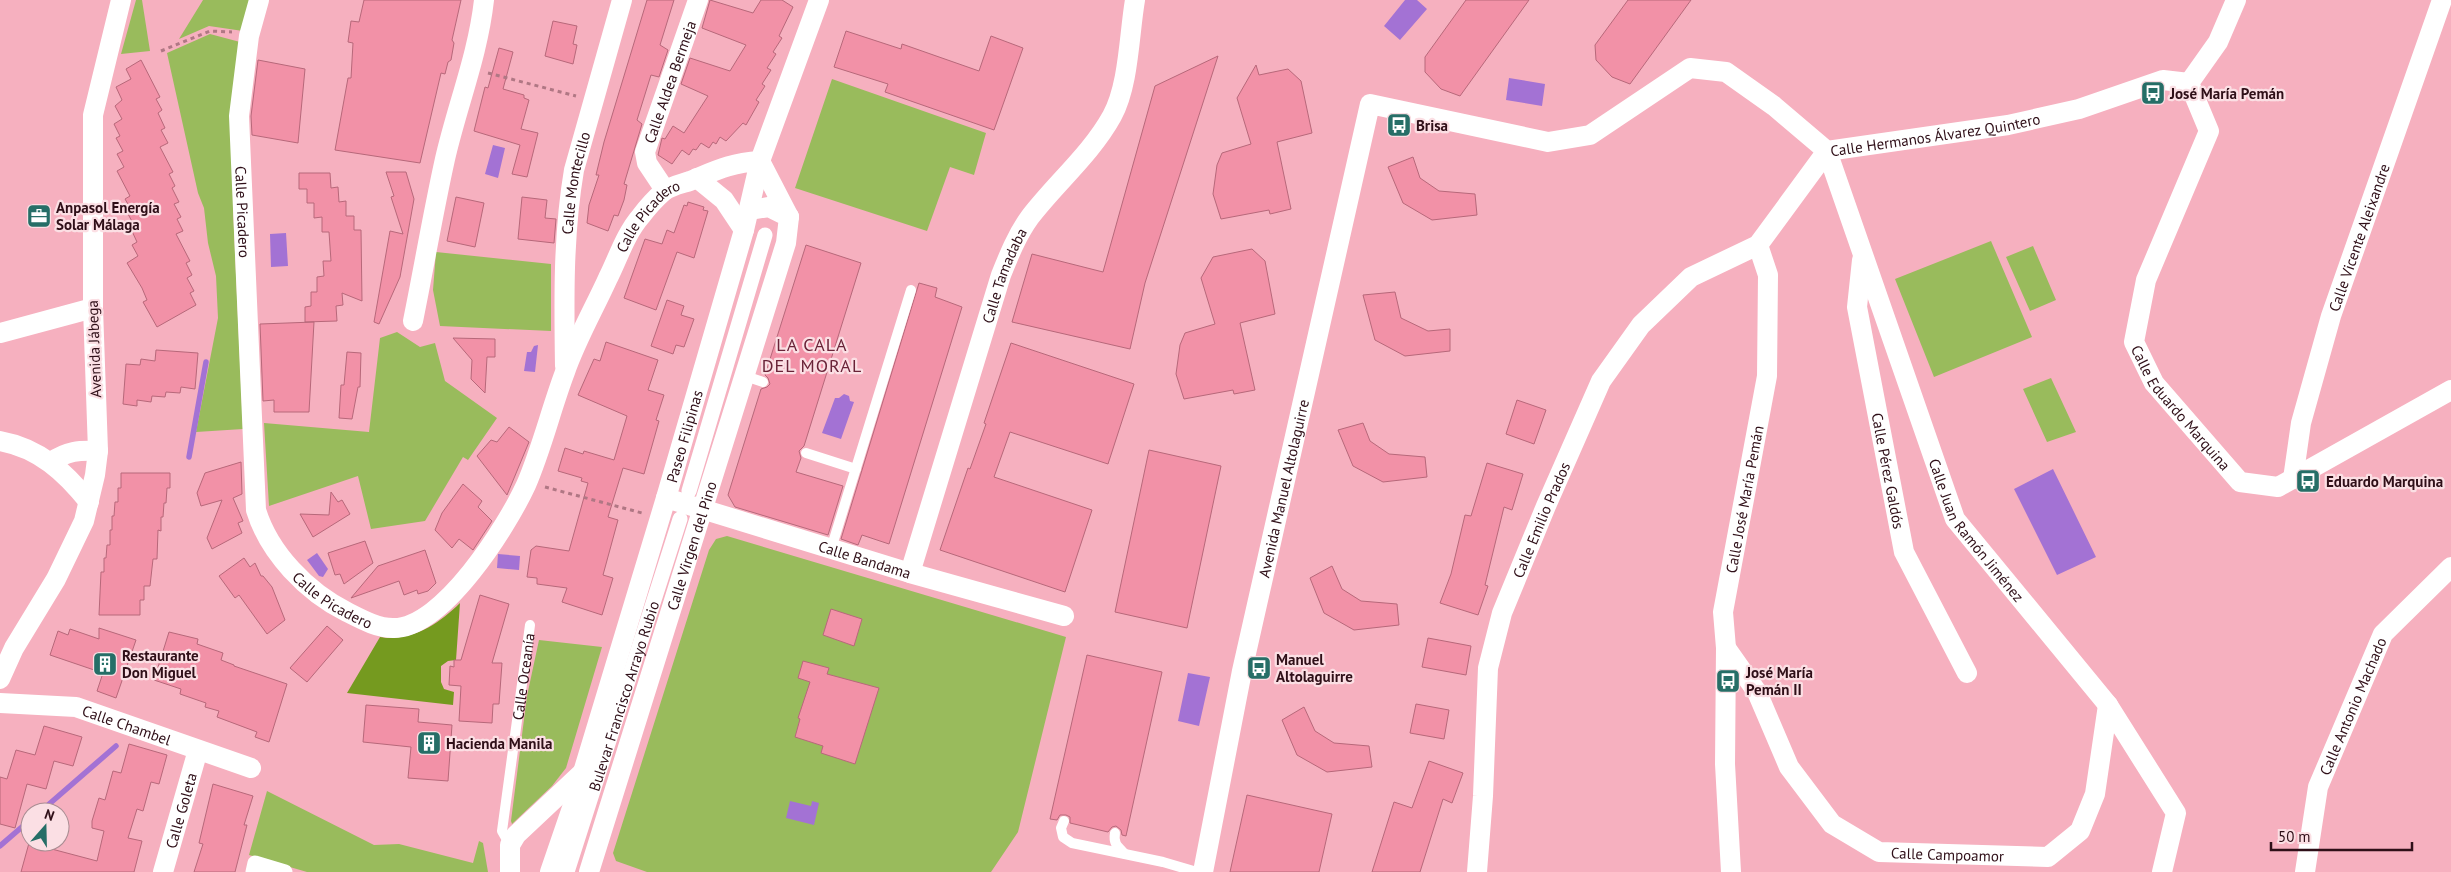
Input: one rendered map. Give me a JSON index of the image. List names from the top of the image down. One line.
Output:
{"streets":{"street":["Calle Aldea Bermeja","Calle Hermanos Álvarez Quintero","Calle Montecillo","Calle Picadero","Calle Vicente Aleixandre","Calle Tamadaba","Avenida Jábega","Calle Eduardo Marquina","Paseo Filipinas","Calle Pérez Galdós","Avenida Manuel Altolaguirre","Calle José María Pemán","Calle Emilio Prados","Calle Juan Ramón Jiménez","Calle Virgen del Pino","Calle Bandama","Calle Oceanía","Bulevar Francisco Arrayo Rubio","Calle Antonio Machado","Calle Chambel","Calle Goleta","Calle Campoamor"]},"crossings":[["Calle Aldea Bermeja","Calle Picadero"],["Calle Hermanos Álvarez Quintero","Calle Eduardo Marquina"],["Calle Hermanos Álvarez Quintero","Avenida Manuel Altolaguirre"],["Calle Hermanos Álvarez Quintero","Calle Juan Ramón Jiménez"],["Calle Montecillo","Calle Picadero"],["Calle Picadero","Paseo Filipinas"],["Calle Vicente Aleixandre","Calle Eduardo Marquina"],["Calle Tamadaba","Calle Bandama"],["Paseo Filipinas","Calle Bandama"],["Calle Pérez Galdós","Calle Juan Ramón Jiménez"],["Calle José María Pemán","Calle Emilio Prados"],["Calle José María Pemán","Calle Campoamor"],["Calle Juan Ramón Jiménez","Calle Campoamor"],["Calle Virgen del Pino","Calle Bandama"],["Calle Chambel","Calle Goleta"]],"districts":["LA CALA DEL MORAL"],"places":{"bus stop":["José María Pemán","Brisa","Eduardo Marquina","Manuel Altolaguirre","José María Pemán II"],"office":["Anpasol Energía Solar Málaga"],"building":["Restaurante Don Miguel","Hacienda Manila"]},"scale_bar":"50 m","north":"top"}
